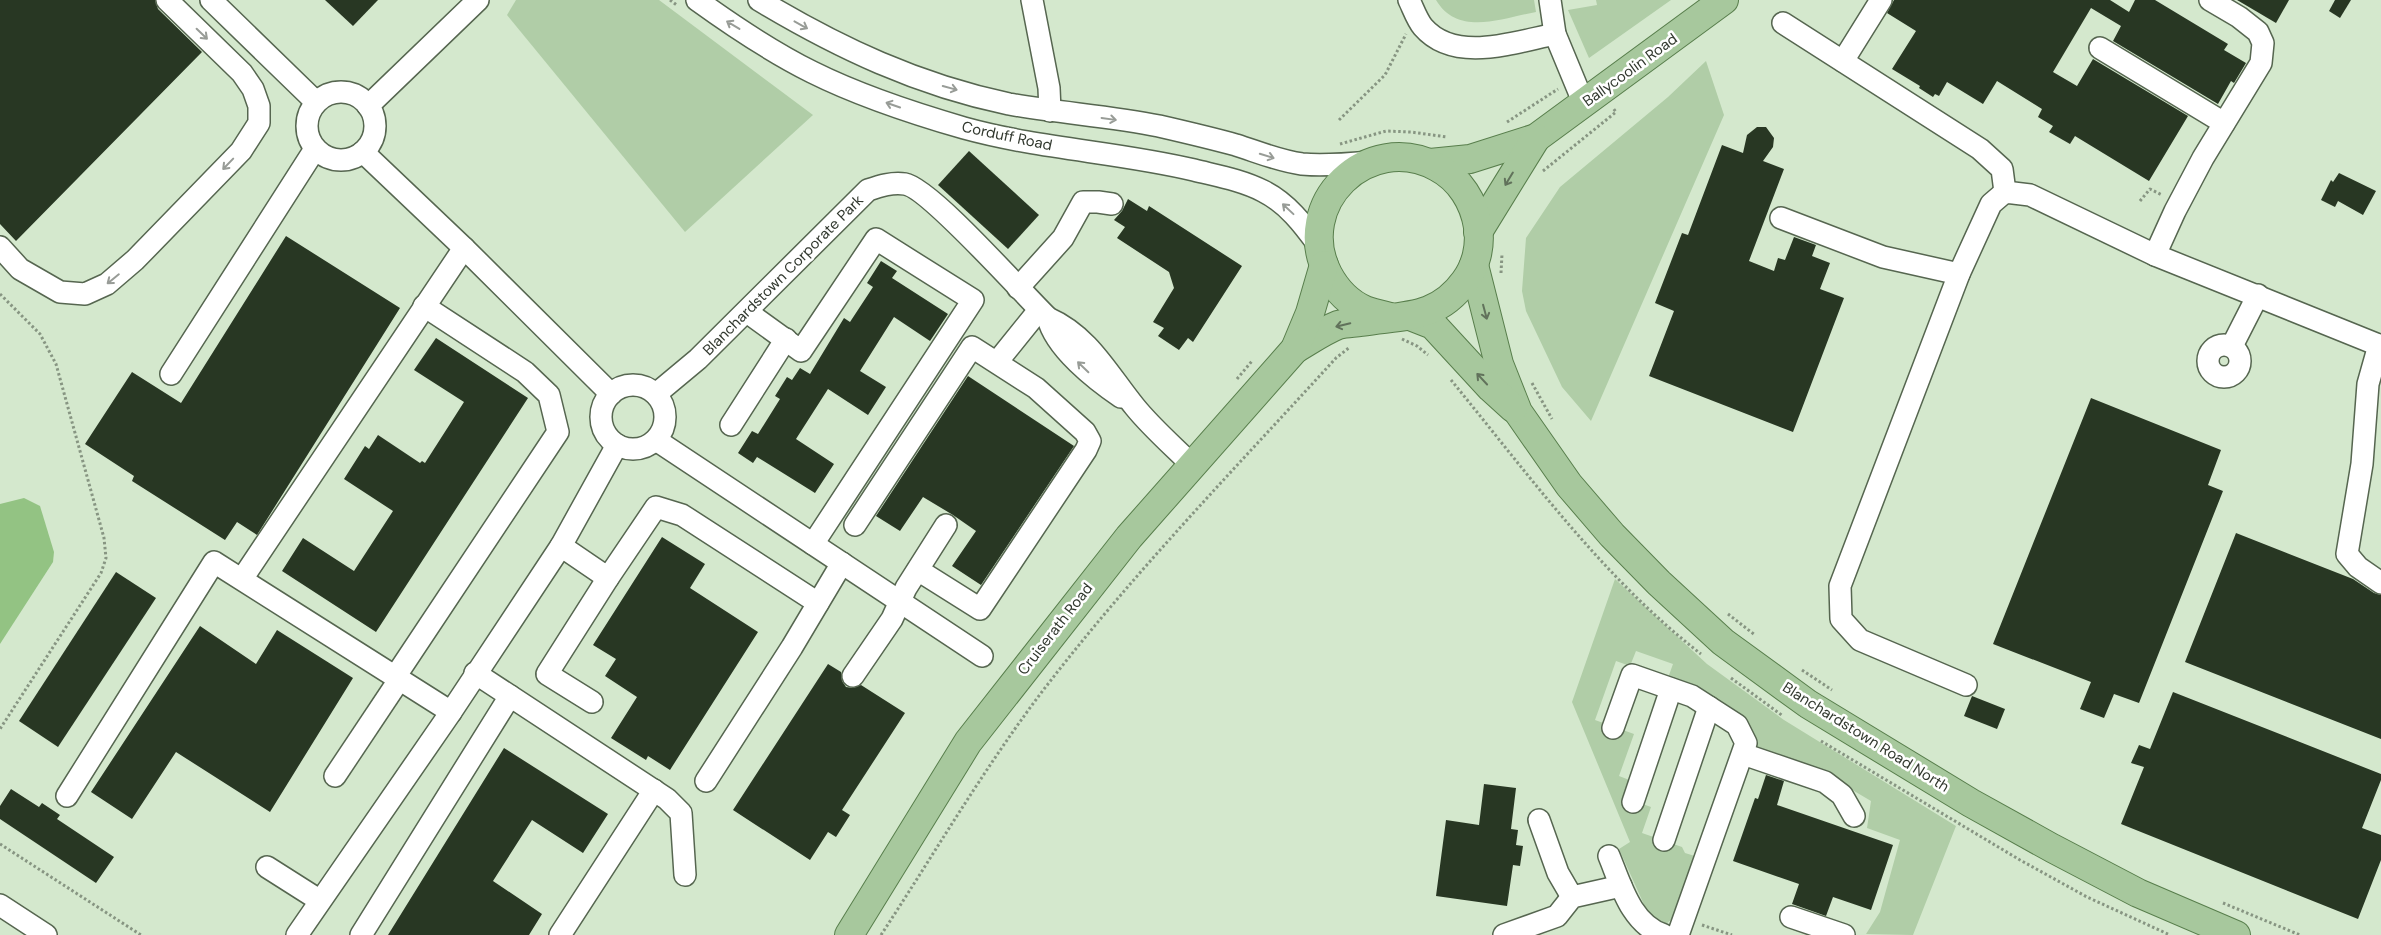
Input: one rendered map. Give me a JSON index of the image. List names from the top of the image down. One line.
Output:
{"streets":{"main road":["Ballycoolin Road","Cruiserath Road","Blanchardstown Road North"],"street":["Corduff Road","Blanchardstown Corporate Park"]},"crossings":[["Ballycoolin Road","Corduff Road"],["Ballycoolin Road","Cruiserath Road"],["Ballycoolin Road","Blanchardstown Road North"],["Corduff Road","Cruiserath Road"],["Corduff Road","Blanchardstown Road North"],["Blanchardstown Corporate Park","Cruiserath Road"],["Cruiserath Road","Blanchardstown Road North"]]}
